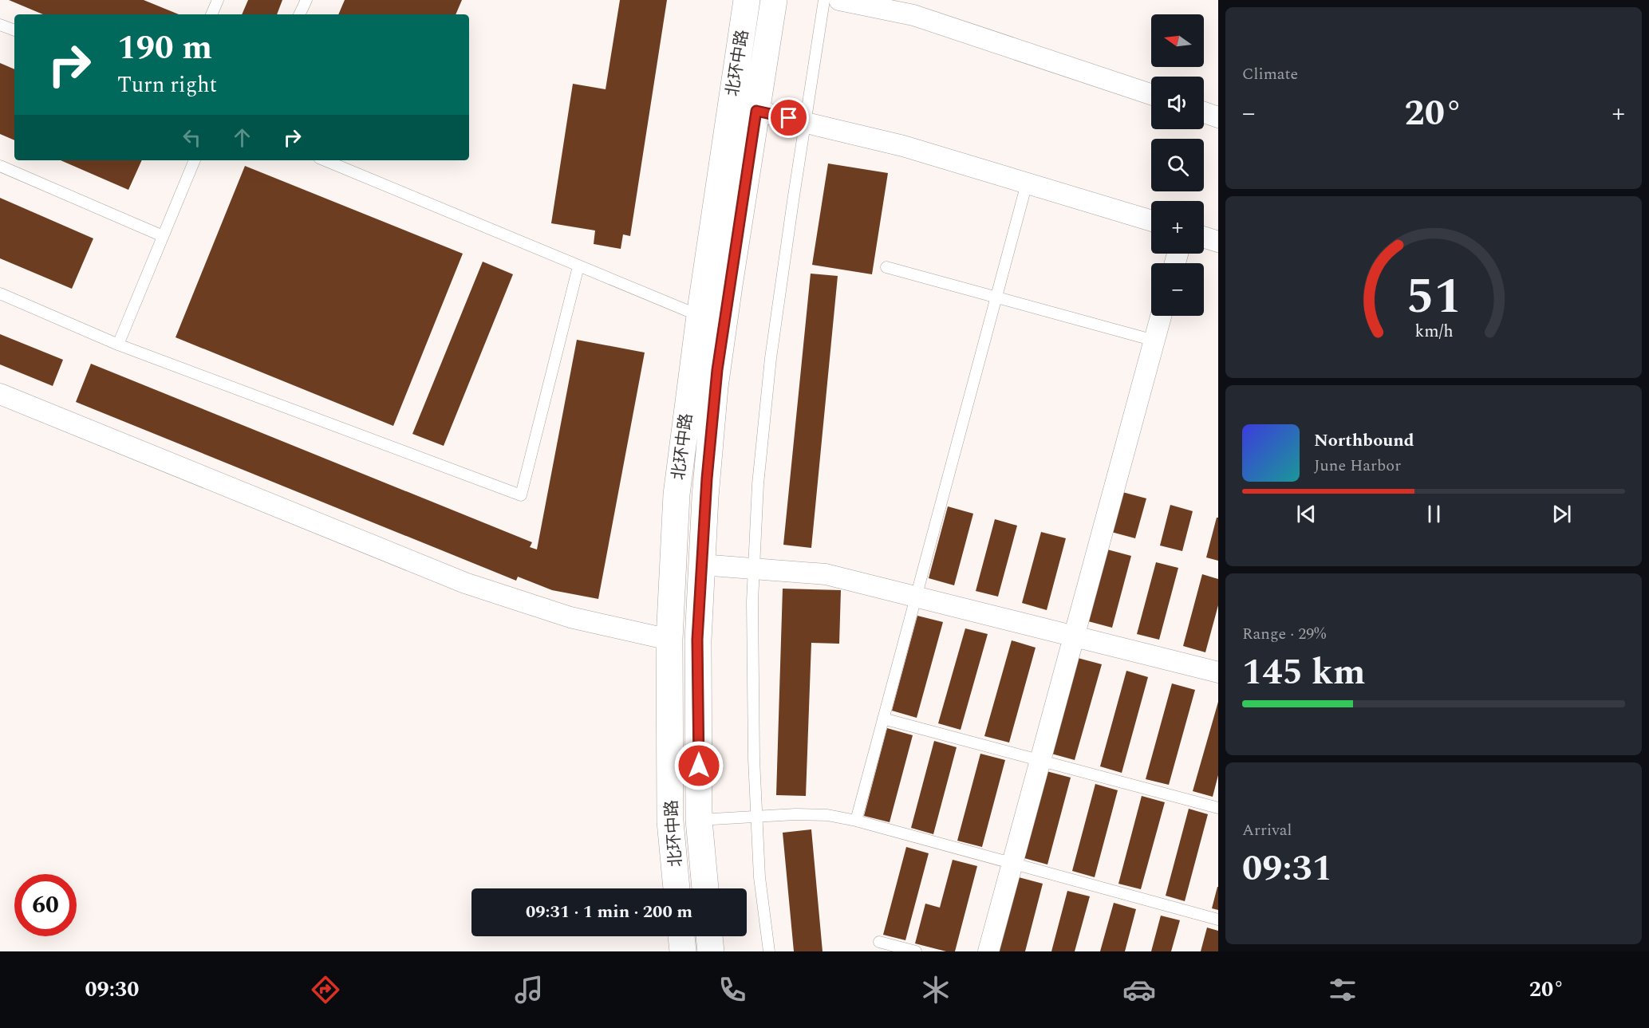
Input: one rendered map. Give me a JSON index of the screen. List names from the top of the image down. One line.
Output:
{"streets":{"main road":["北环中路"]},"north":"left","page":{"tile":["Climate",["Range · 29%","145 km"],["Arrival","09:31"]],"map_buttons":["+","−"],"turn":["190 m","Turn right"],"heat":["−","20°","+"],"song":["Northbound","June Harbor"],"limit":"60","trip":"09:31 · 1 min · 200 m","tabs":["09:30","20°"],"gauge":["51","km/h"]}}
